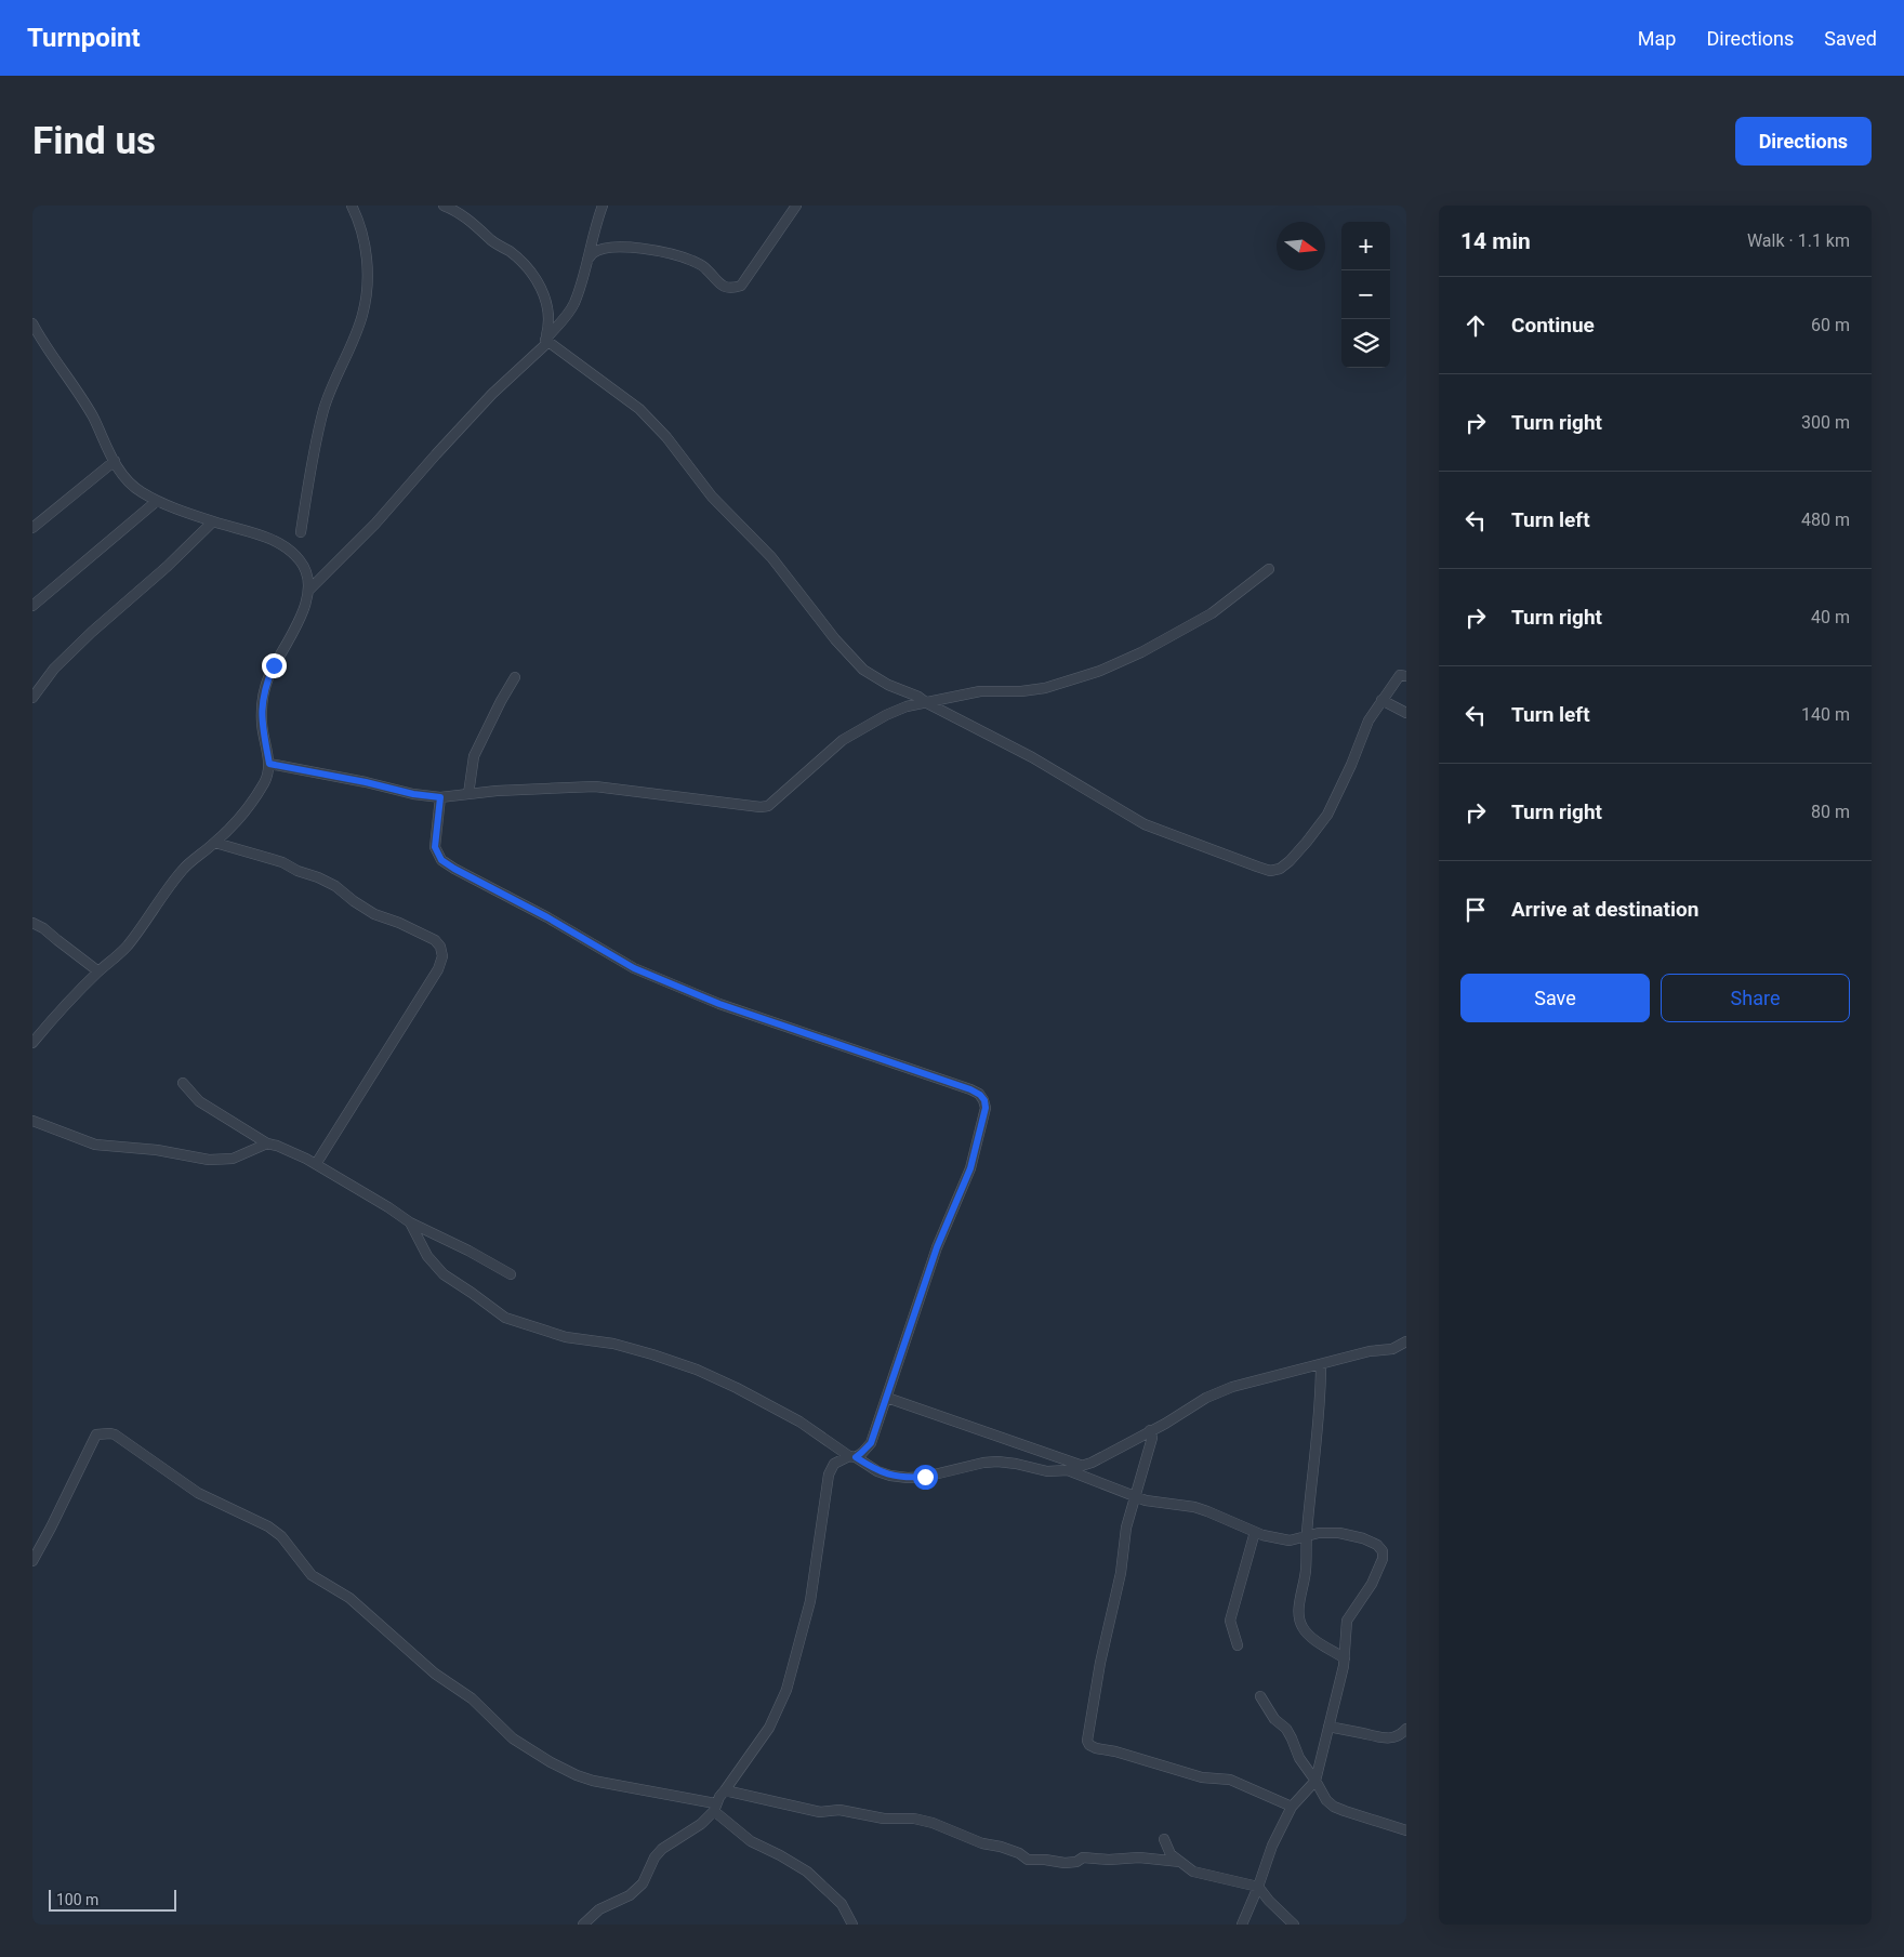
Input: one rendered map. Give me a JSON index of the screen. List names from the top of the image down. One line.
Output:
{"scale_bar":"100 m","north":"right","page":{"header":"Turnpoint","nav":["Map","Directions","Saved"],"buttons":["Directions",["Save","Share"]],"title":"Find us","heading":["14 min","Walk · 1.1 km"],"map_buttons":["+","−"],"list":[["Continue","60 m"],["Turn right","300 m"],["Turn left","480 m"],["Turn right","40 m"],["Turn left","140 m"],["Turn right","80 m"],"Arrive at destination"],"scale":"100 m"}}
